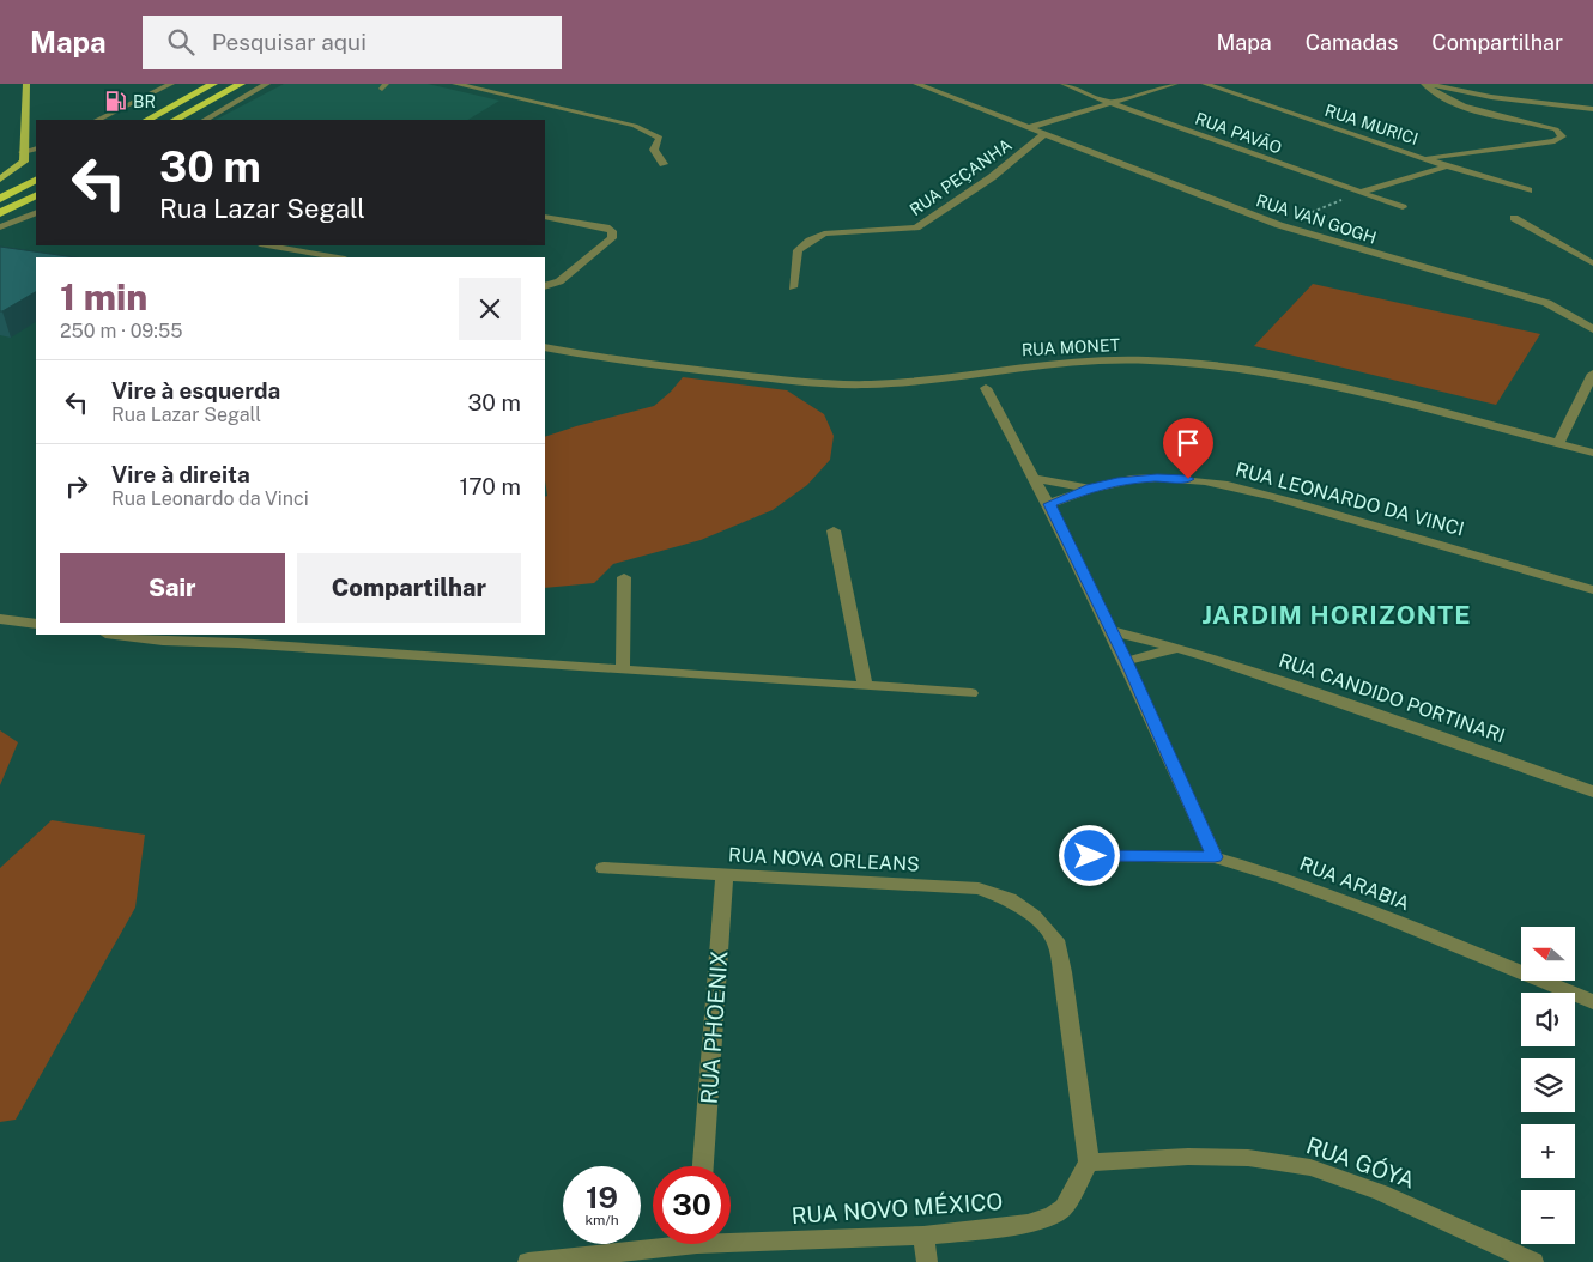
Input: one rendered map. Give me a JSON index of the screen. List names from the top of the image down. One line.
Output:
{"streets":{"street":["RUA MURICI","RUA PAVÃO","RUA PEÇANHA","RUA VAN GOGH","RUA MONET","RUA LEONARDO DA VINCI","RUA CANDIDO PORTINARI","RUA NOVA ORLEANS","RUA ARABIA","RUA PHOENIX","RUA GÓYA","RUA NOVO MÉXICO"]},"crossings":[["RUA PAVÃO","RUA PEÇANHA"],["RUA PEÇANHA","RUA VAN GOGH"],["RUA NOVA ORLEANS","RUA PHOENIX"],["RUA NOVA ORLEANS","RUA GÓYA"],["RUA NOVA ORLEANS","RUA NOVO MÉXICO"],["RUA GÓYA","RUA NOVO MÉXICO"]],"districts":["JARDIM HORIZONTE"],"places":{"fuel station":["BR"]},"north":"left","page":{"header":"Mapa","search":"Pesquisar aqui","nav":["Mapa","Camadas","Compartilhar"],"turn":["30 m","Rua Lazar Segall"],"heading":["1 min","250 m · 09:55"],"list":[{"name":"Vire à esquerda","note":"Rua Lazar Segall","value":"30 m"},{"name":"Vire à direita","note":"Rua Leonardo da Vinci","value":"170 m"}],"buttons":["Sair","Compartilhar"],"map_buttons":["+","−"],"speed":"19 km/h","limit":"30"}}
